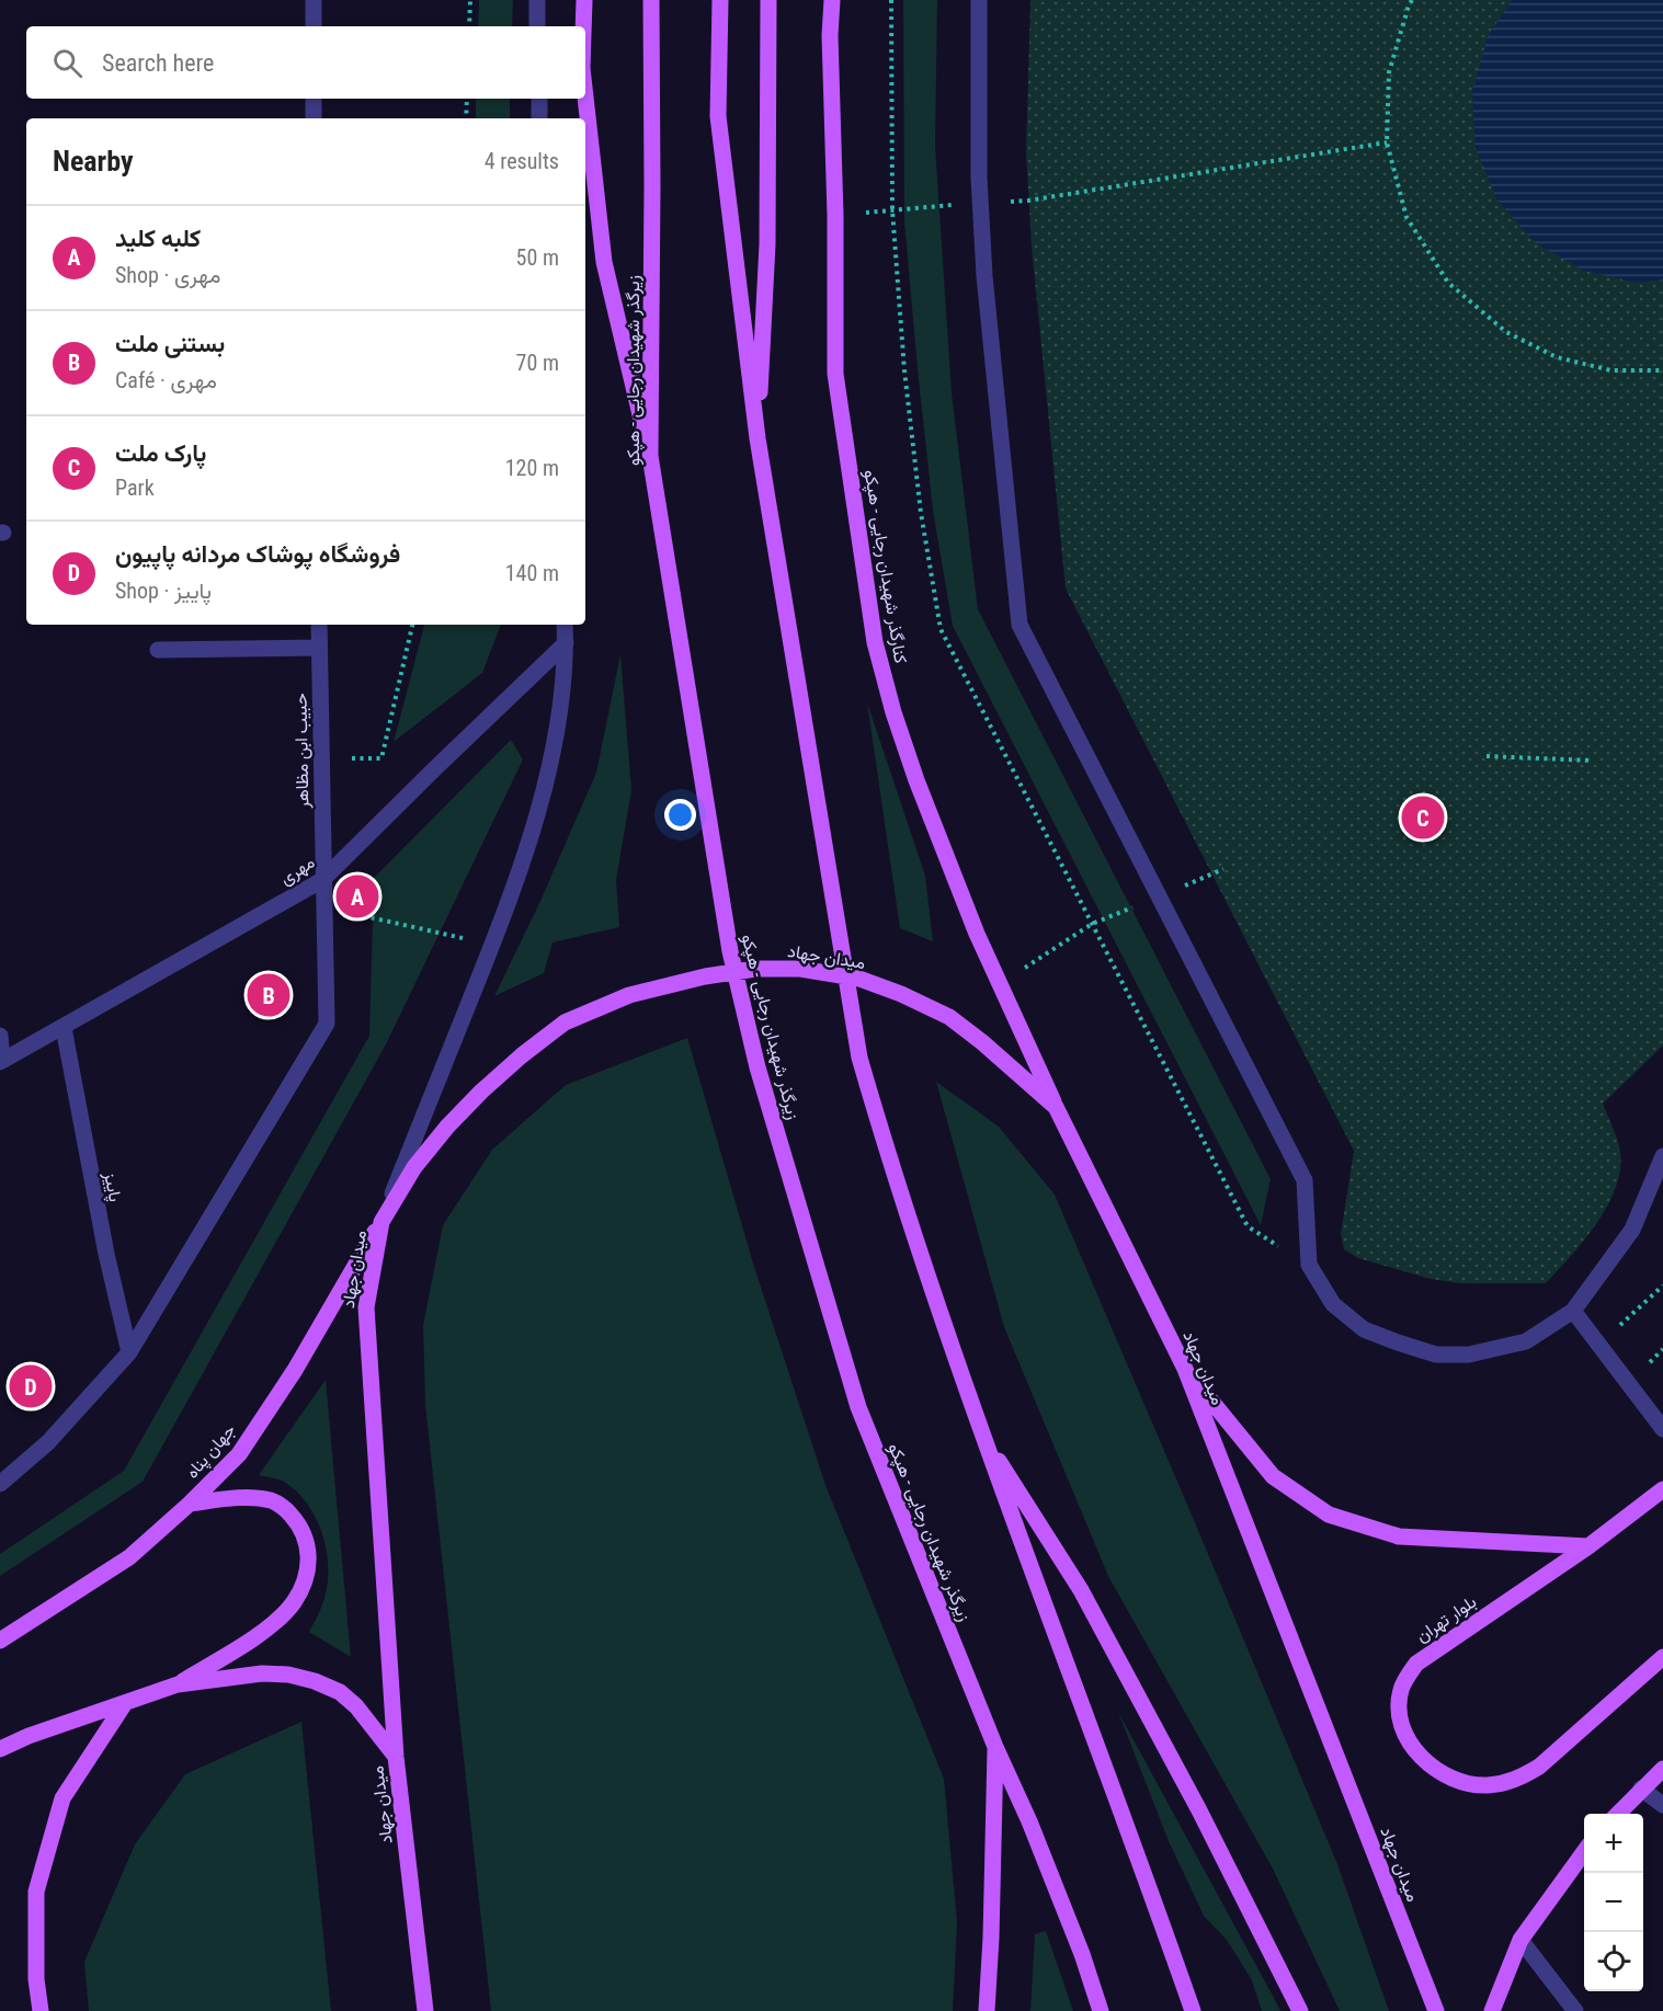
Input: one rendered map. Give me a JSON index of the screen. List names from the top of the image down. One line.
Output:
{"streets":{"main road":["زیرگذر شهیدان رجایی - هپکو","کنارگذر شهیدان رجایی - هپکو","میدان جهاد","جهان پناه","بلوار تهران"],"street":["حبیب ابن مظاهر","مهری","پاییز"]},"crossings":[["کنارگذر شهیدان رجایی - هپکو","میدان جهاد"],["حبیب ابن مظاهر","مهری"],["حبیب ابن مظاهر","پاییز"],["مهری","پاییز"],["میدان جهاد","جهان پناه"]],"page":{"search":"Search here","heading":["Nearby","4 results"],"list":[{"mark":"A","name":"کلبه کلید","note":"Shop · مهری","value":"50 m"},{"mark":"B","name":"بستنی ملت","note":"Café · مهری","value":"70 m"},{"mark":"C","name":"پارک ملت","note":"Park","value":"120 m"},{"mark":"D","name":"فروشگاه پوشاک مردانه پاپیون","note":"Shop · پاییز","value":"140 m"}],"pins":["C","A","B","D"],"map_buttons":["+","−"]}}
